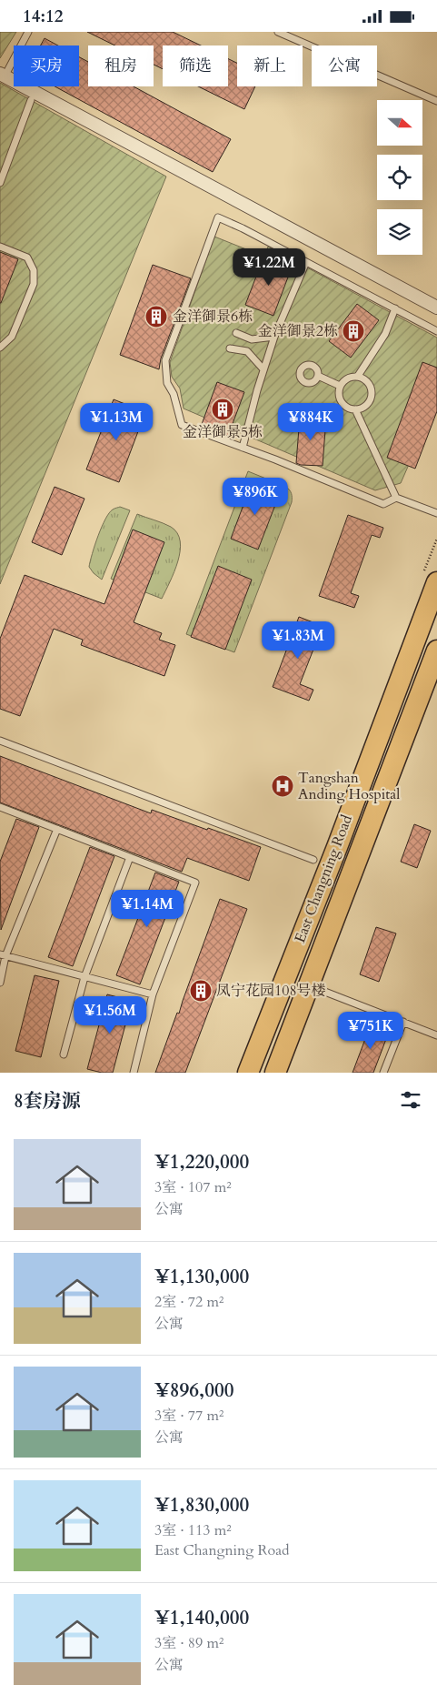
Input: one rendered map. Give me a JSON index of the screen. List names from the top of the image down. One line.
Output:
{"streets":{"main road":["East Changning Road"]},"places":{"building":["金洋御景6栋","金洋御景2栋","金洋御景5栋","凤宁花园108号楼"],"hospital":["Tangshan Anding Hospital"]},"north":"right","page":{"status":"14:12","chip":["买房","租房","筛选","新上","公寓"],"price":["¥1.22M","¥1.13M","¥884K","¥896K","¥1.83M","¥1.14M","¥1.56M","¥751K"],"heading":"8套房源","list":[{"name":"¥1,220,000","note":"3室 · 107 m² · 公寓"},{"name":"¥1,130,000","note":"2室 · 72 m² · 公寓"},{"name":"¥896,000","note":"3室 · 77 m² · 公寓"},{"name":"¥1,830,000","note":"3室 · 113 m² · East Changning Road"},{"name":"¥1,140,000","note":"3室 · 89 m² · 公寓"}]}}
